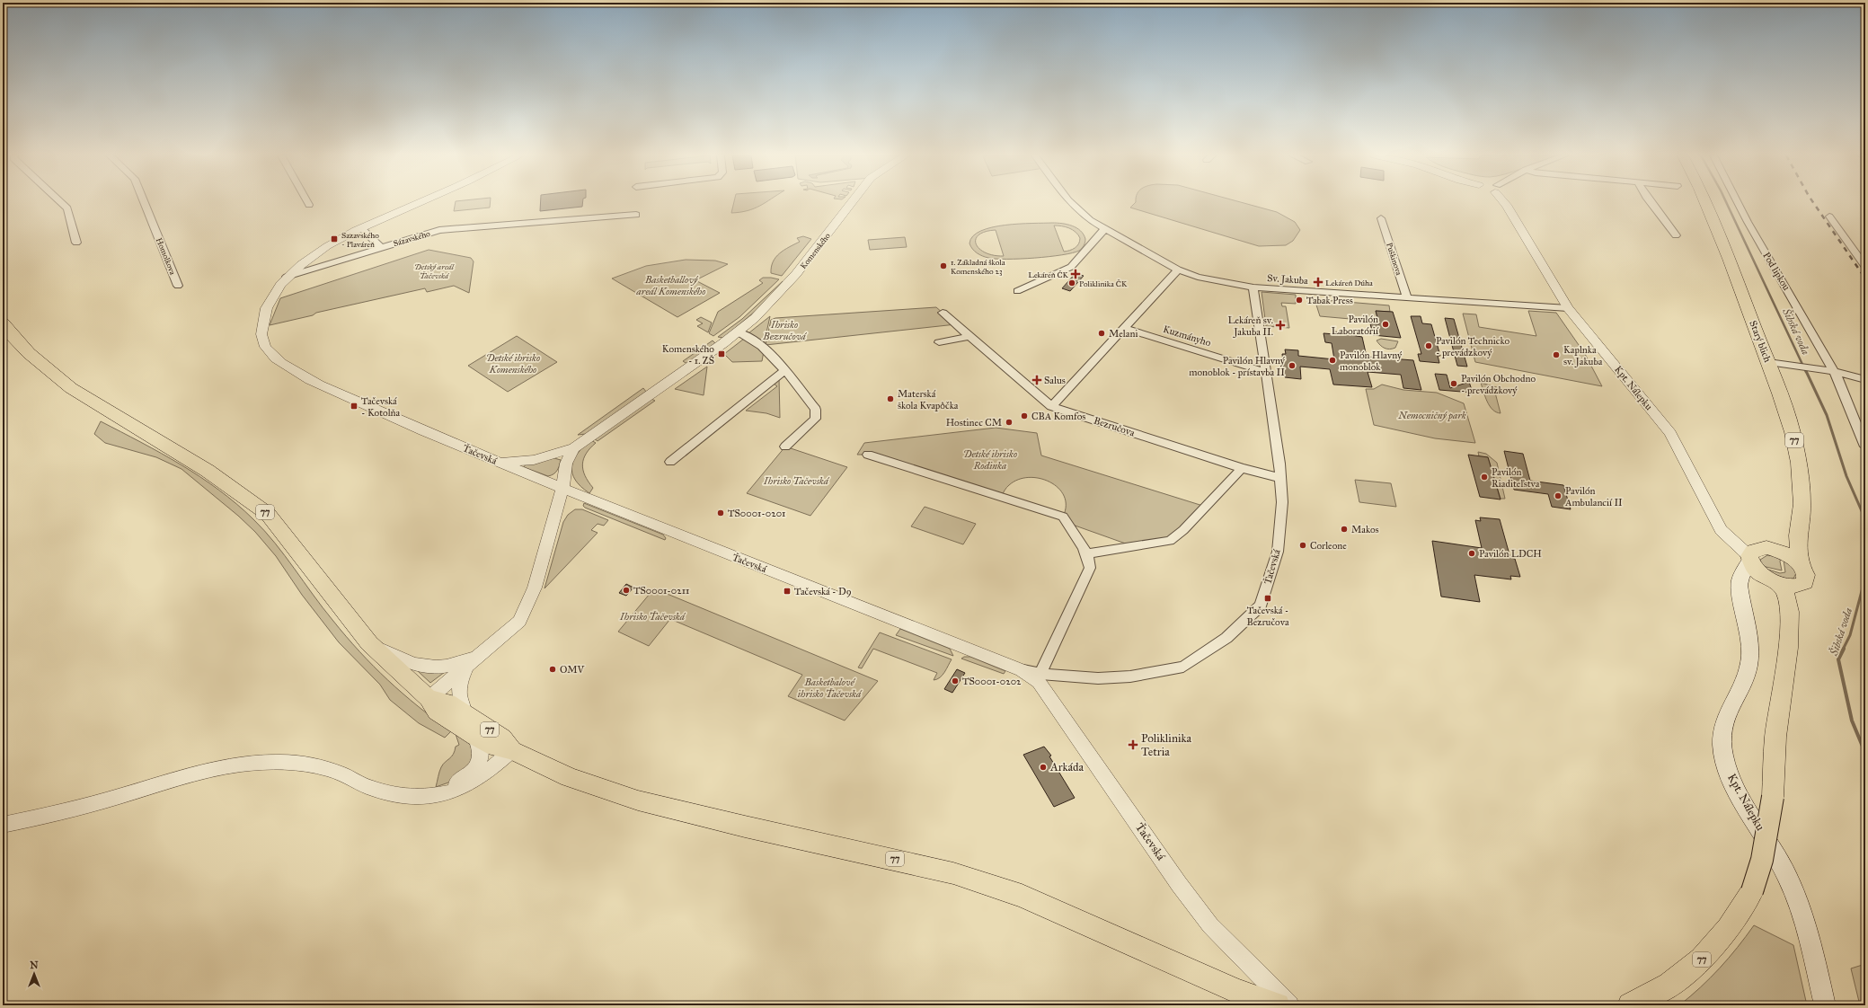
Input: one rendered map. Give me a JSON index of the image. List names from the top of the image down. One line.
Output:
{"streets":{"main road":["Starý blich","Kpt. Nálepku","77"],"street":["Sázavského","Komenského","Homolkova","Puškinova","Pod lipkou","Sv. Jakuba","Kuzmányho","Bezručova","Ťačevská"]},"crossings":[["Sázavského","Ťačevská"],["Komenského","77"],["Komenského","Ťačevská"],["Puškinova","Sv. Jakuba"],["Sv. Jakuba","Kpt. Nálepku"],["Sv. Jakuba","Ťačevská"],["Kuzmányho","Ťačevská"],["Starý blich","77"],["Kpt. Nálepku","77"],["Bezručova","Ťačevská"]],"water":["Šibská voda"],"parks":["Detský areál Ťačevská","Basketballový areál Komenského","Ihrisko Bezručová","Detské ihrisko Komenského","Nemocničný park","Detské ihrisko Rodinka","Ihrisko Tačevská","Ihrisko Ťačevská","Basketbalové ihrisko Ťačevská"],"places":{"transit":["Sazavského - Plaváreň","Komenského - 1. ZŠ","Tačevská - Kotolňa","Tačevská - D9","Tačevská - Bezručova"],"other":["1. Základná škola Komenského 23","Poliklinika ČK","Tabak Press","Pavilón Laboratórií","Melani","Pavilón Technicko - prevádzkový","Kaplnka sv. Jakuba","Pavilón Hlavný monoblok","Pavilón Hlavný monoblok - prístavba II","Pavilón Obchodno - prevádzkový","Materská škola Kvapôčka","CBA Komfos","Hostinec CM","Pavilón Riaditeľstva","Pavilón Ambulancií II","TS0001-0201","Makos","Corleone","Pavilón LDCH","TS0001-0211","OMV","TS0001-0202","Arkáda"],"health":["Lekáreň ČK","Lekáreň Dúha","Lekáreň sv. Jakuba II.","Salus","Poliklinika Tetria"]},"north":"top"}
